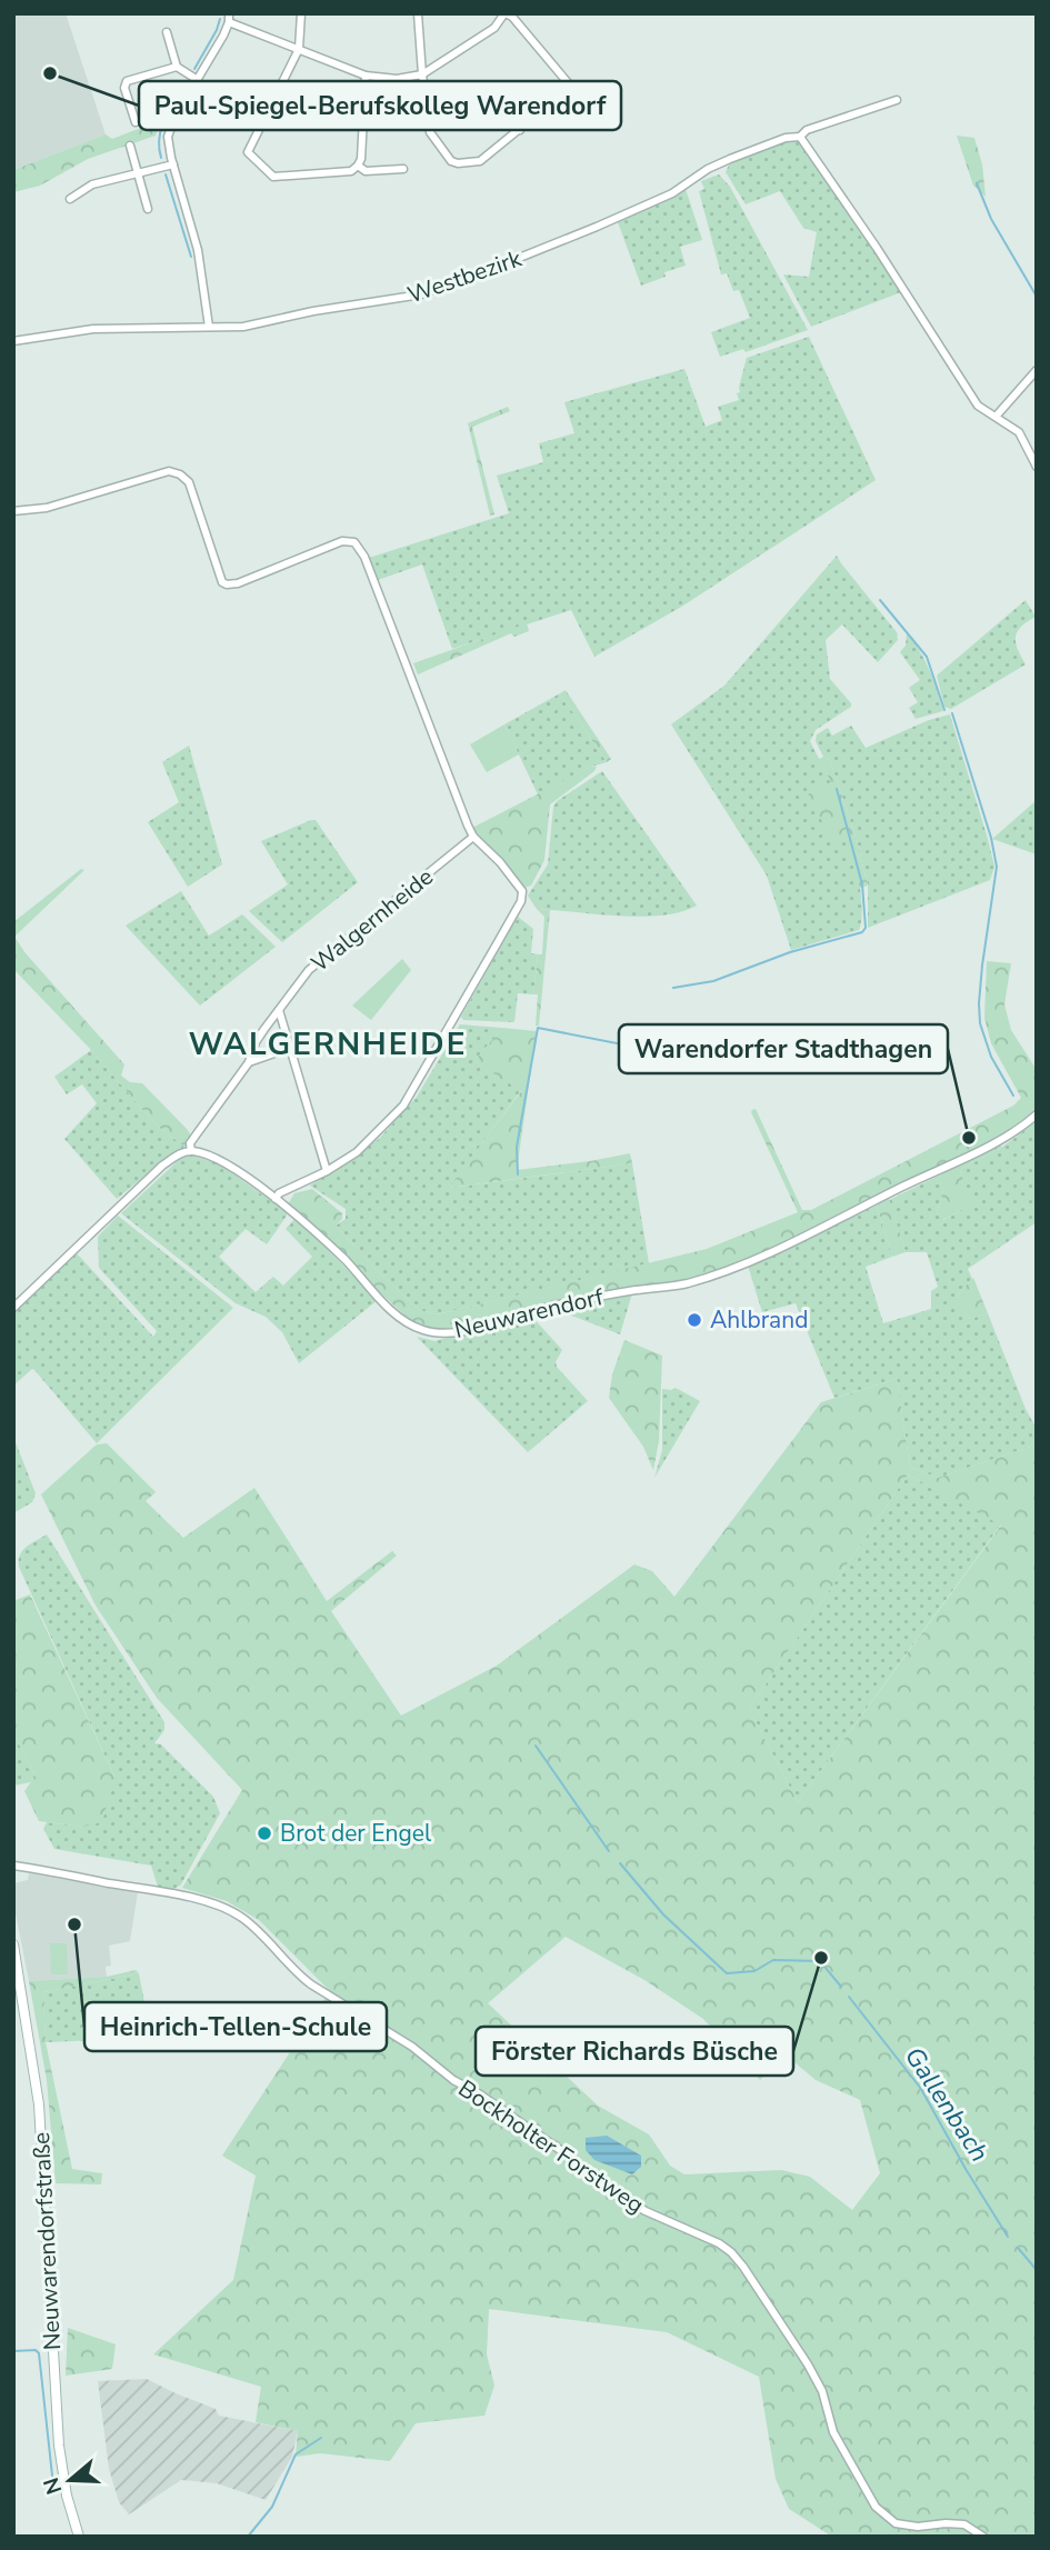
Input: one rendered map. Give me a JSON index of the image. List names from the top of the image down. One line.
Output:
{"streets":{"street":["Westbezirk","Walgernheide","Neuwarendorf","Bockholter Forstweg","Neuwarendorfstraße"]},"crossings":[["Walgernheide","Neuwarendorf"]],"districts":["WALGERNHEIDE"],"water":["Gallenbach"],"places":["Paul-Spiegel-Berufskolleg Warendorf","Warendorfer Stadthagen","Ahlbrand","Brot der Engel","Heinrich-Tellen-Schule","Förster Richards Büsche"],"north":"left"}
